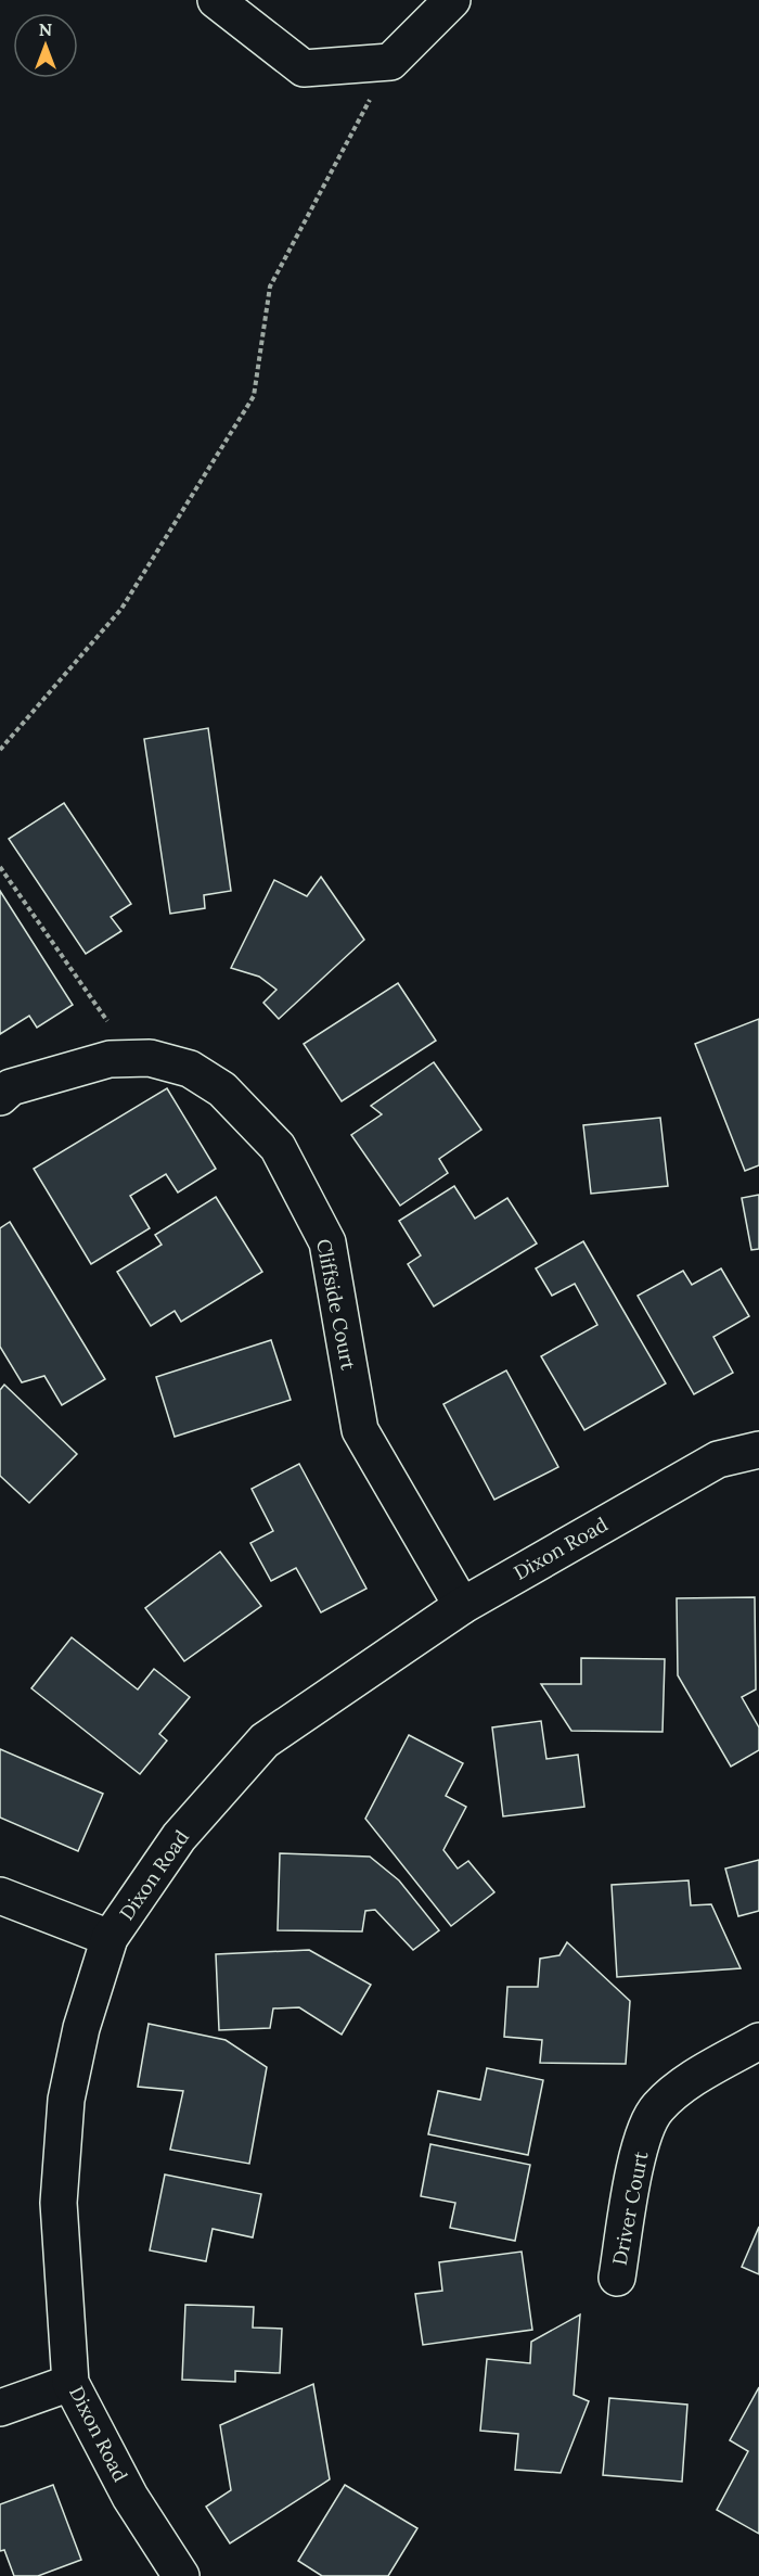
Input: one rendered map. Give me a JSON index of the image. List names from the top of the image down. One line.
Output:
{"streets":{"street":["Cliffside Court","Dixon Road","Driver Court"]},"crossings":[["Cliffside Court","Dixon Road"]],"north":"top"}
